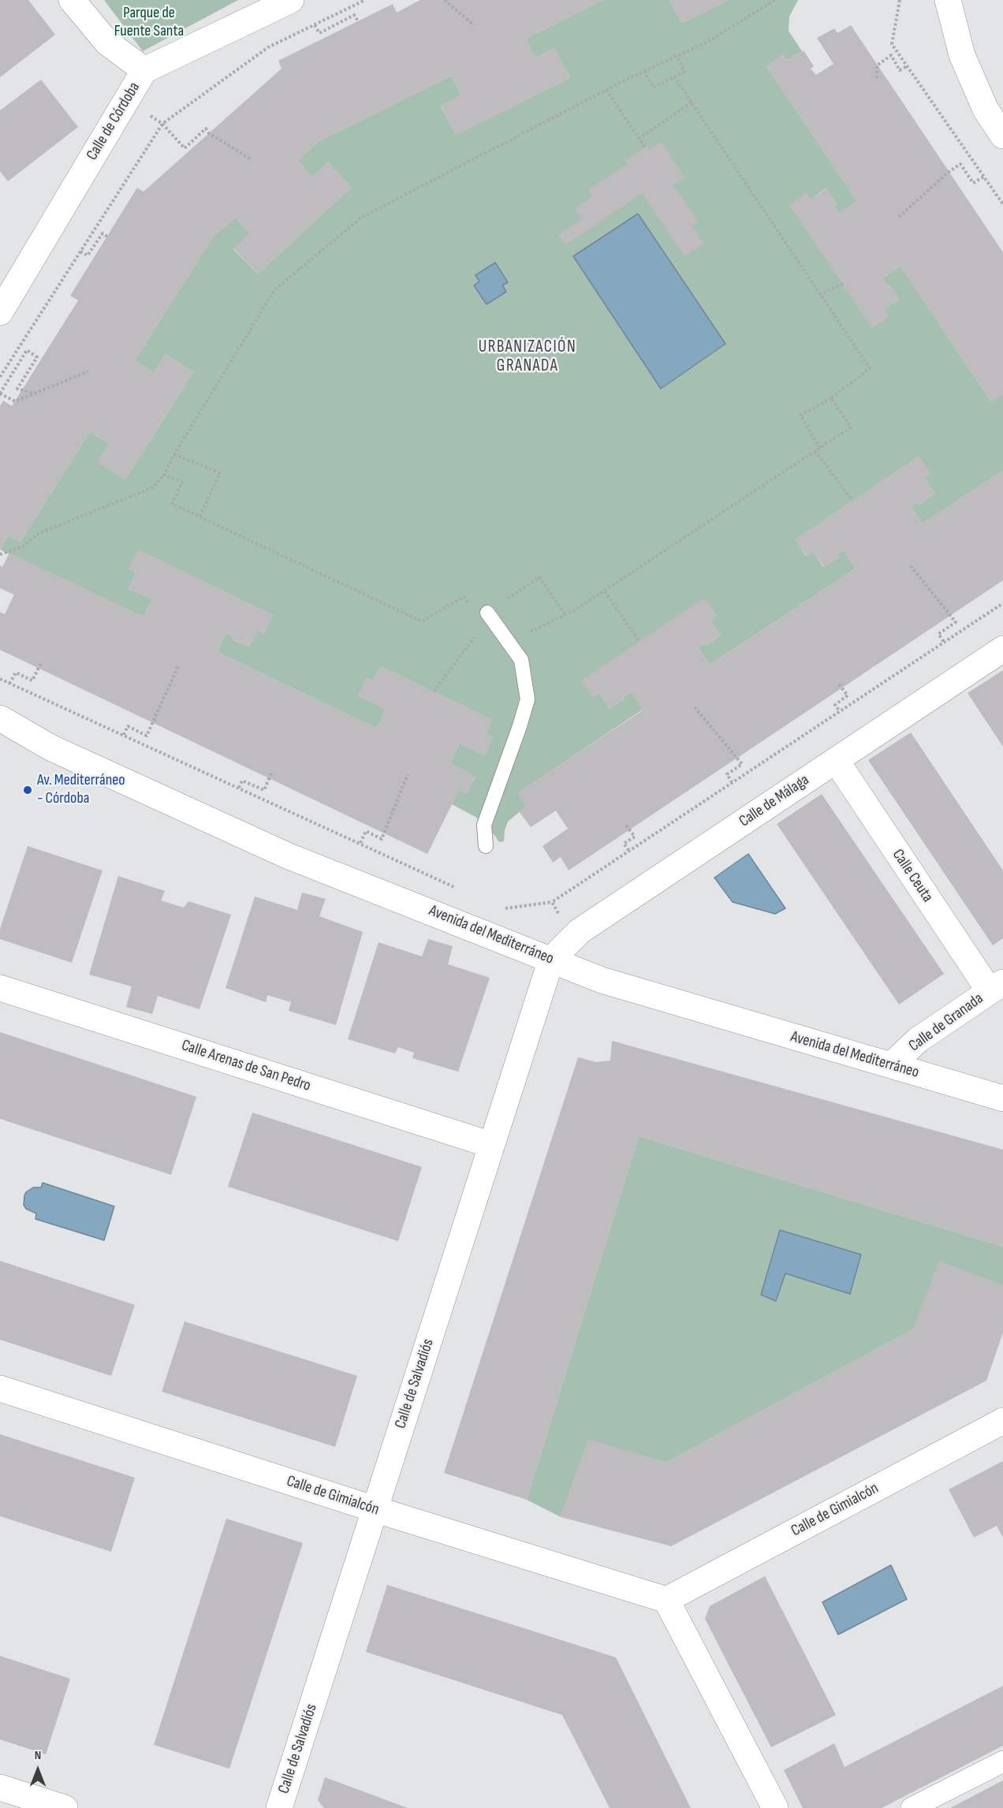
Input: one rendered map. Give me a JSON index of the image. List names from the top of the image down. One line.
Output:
{"streets":{"street":["Calle de Córdoba","Calle de Málaga","Calle Ceuta","Avenida del Mediterráneo","Calle de Granada","Calle Arenas de San Pedro","Calle de Salvadiós","Calle de Gimialcón"]},"crossings":[["Calle de Málaga","Calle Ceuta"],["Calle de Málaga","Avenida del Mediterráneo"],["Calle de Málaga","Calle de Salvadiós"],["Calle Ceuta","Calle de Granada"],["Avenida del Mediterráneo","Calle de Granada"],["Avenida del Mediterráneo","Calle de Salvadiós"],["Calle Arenas de San Pedro","Calle de Salvadiós"],["Calle de Salvadiós","Calle de Gimialcón"]],"districts":["URBANIZACIÓN GRANADA"],"parks":["Parque de Fuente Santa"],"places":["Av. Mediterráneo - Córdoba"],"north":"top"}
